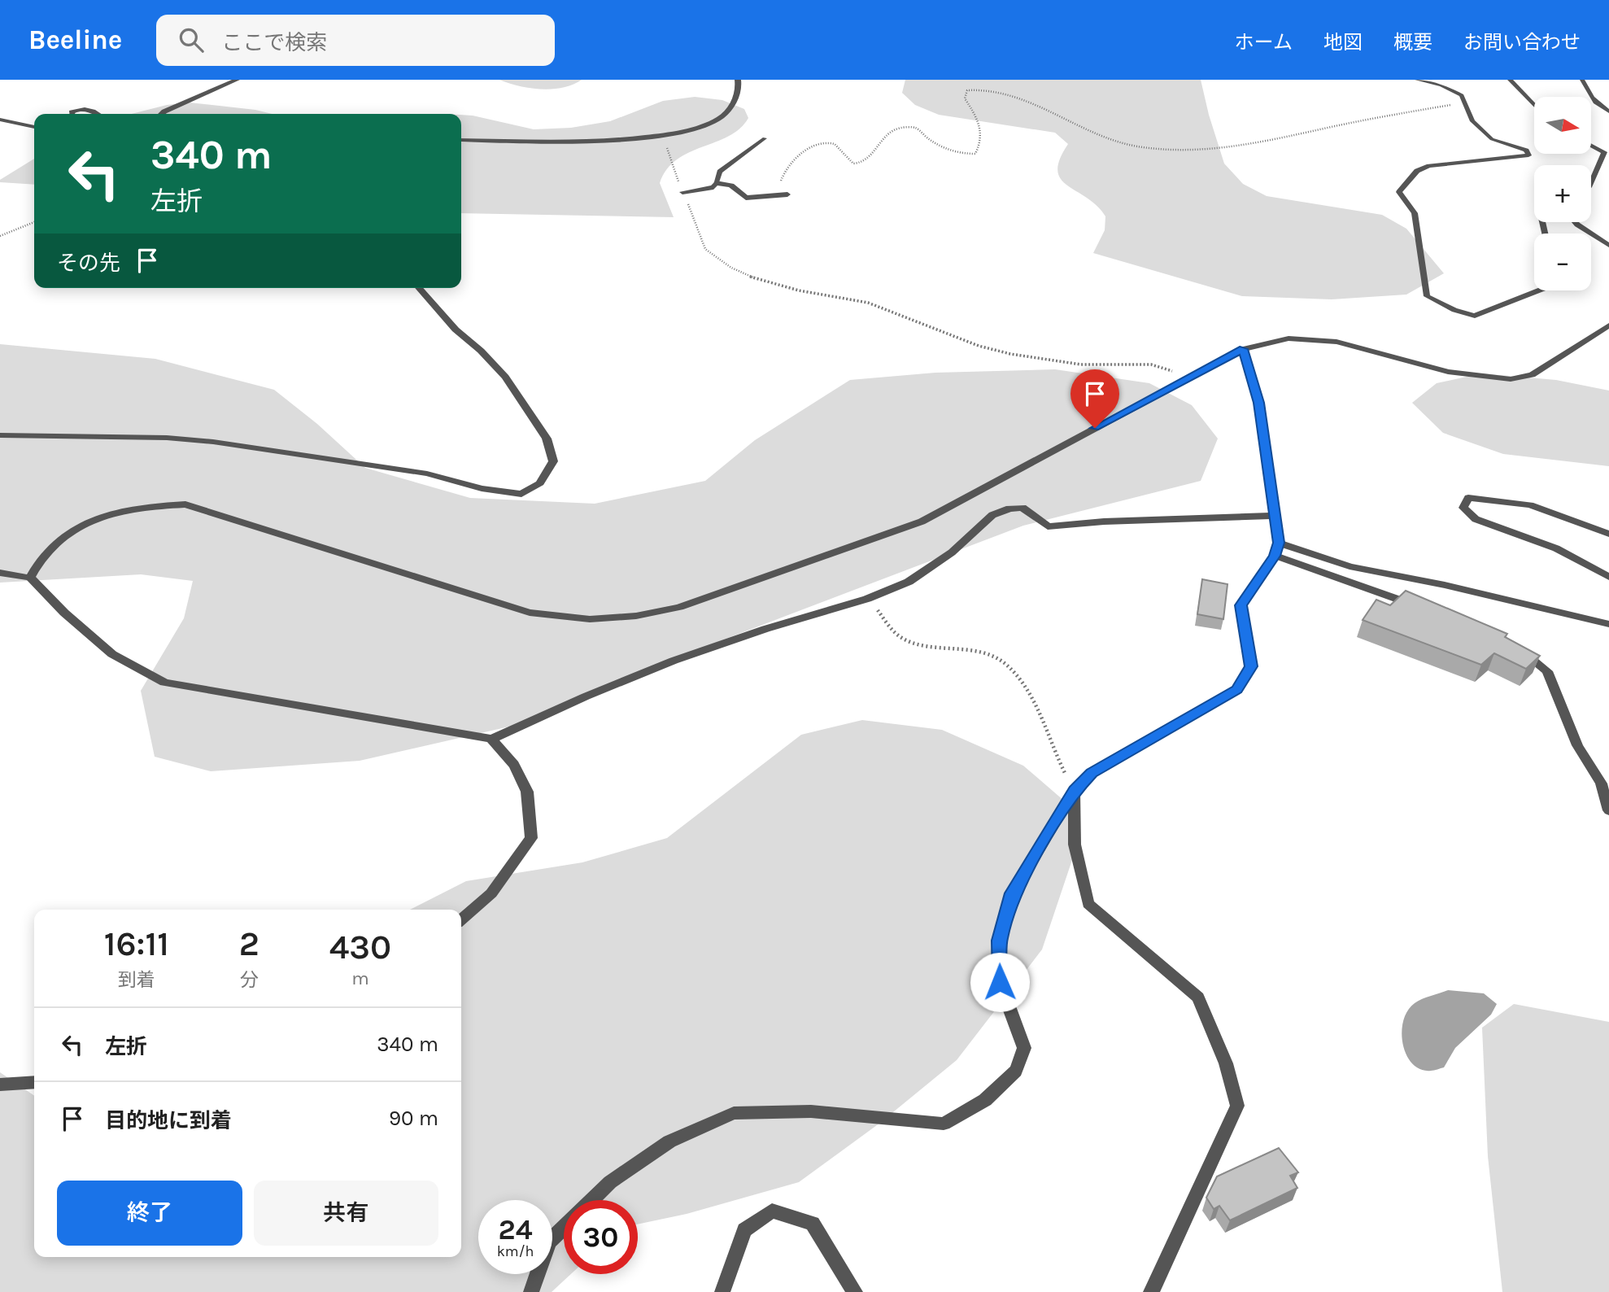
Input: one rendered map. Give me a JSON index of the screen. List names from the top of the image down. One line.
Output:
{"north":"right","page":{"header":"Beeline","search":"ここで検索","nav":["ホーム","地図","概要","お問い合わせ"],"map_buttons":["+","−"],"turn":["340 m","左折"],"then":"その先","eta":["16:11","到着","2","分","430","m"],"list":[{"name":"左折","value":"340 m"},{"name":"目的地に到着","value":"90 m"}],"buttons":["終了","共有"],"speed":"24 km/h","limit":"30"}}
